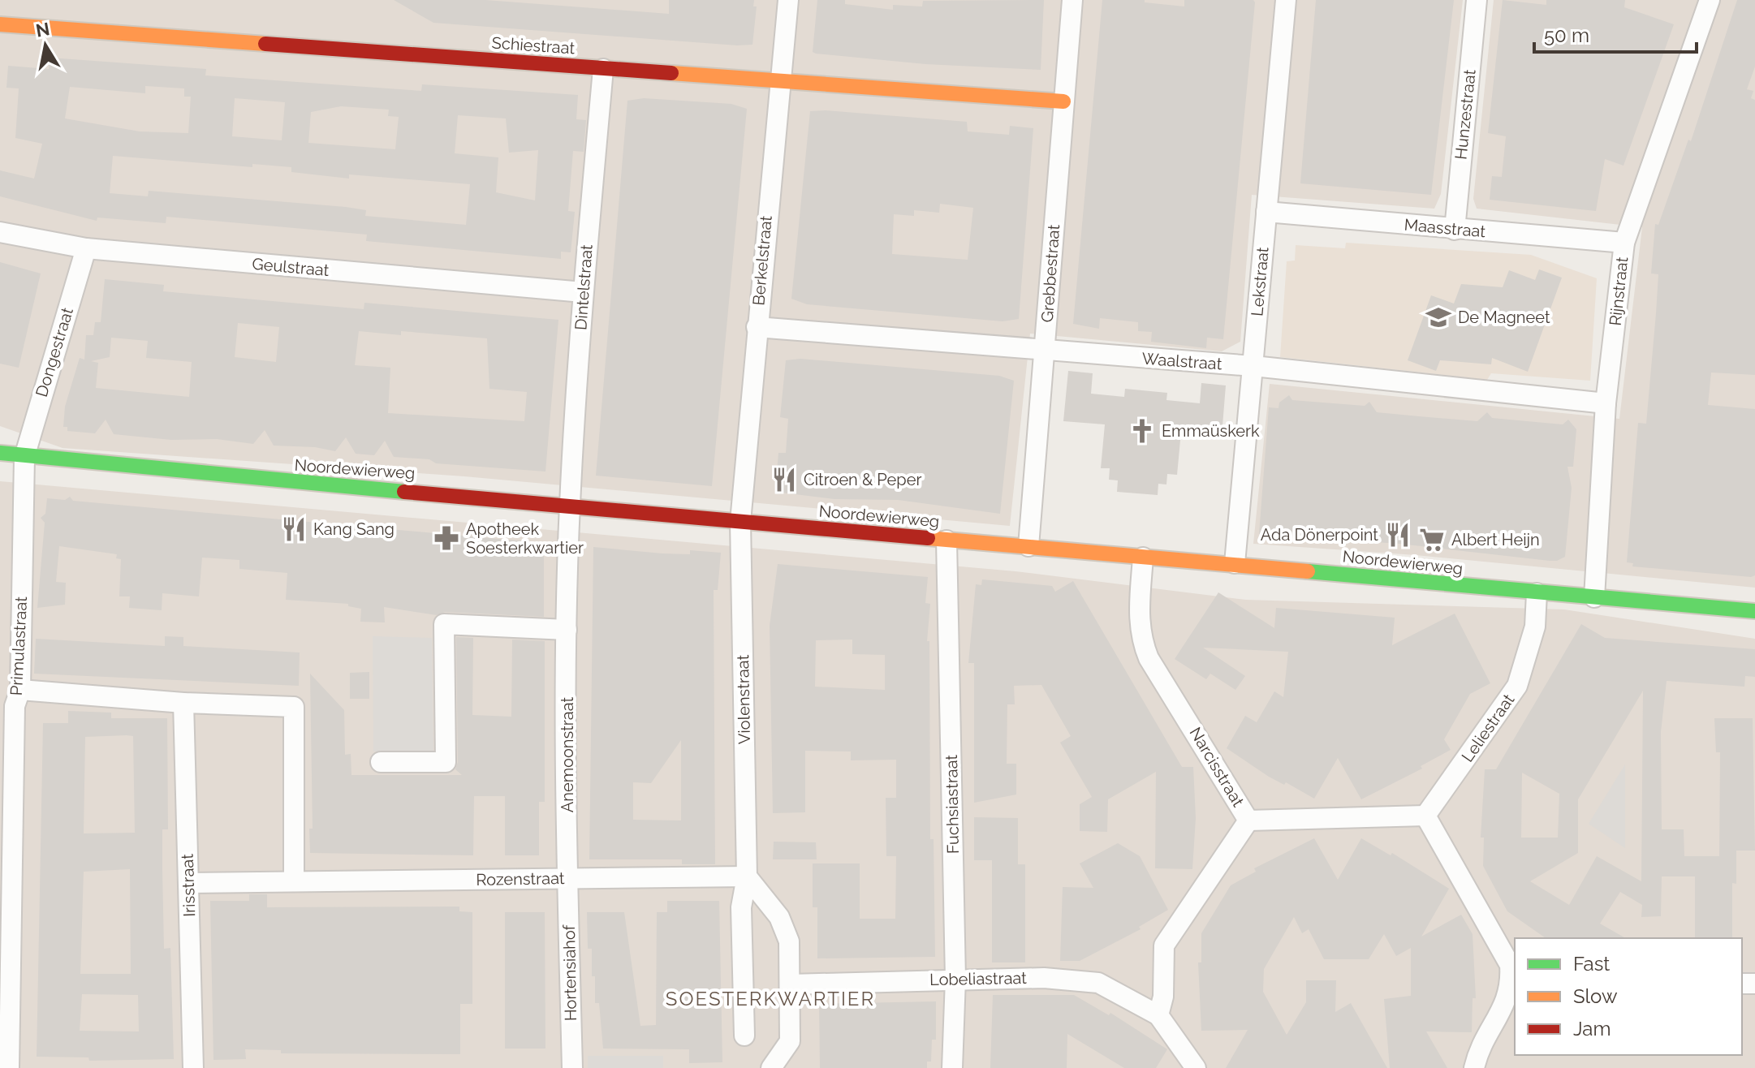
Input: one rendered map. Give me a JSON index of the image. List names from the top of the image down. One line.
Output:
{"streets":{"street":["Schiestraat","Hunzestraat","Maasstraat","Berkelstraat","Geulstraat","Grebbestraat","Lekstraat","Dintelstraat","Rijnstraat","Dongestraat","Waalstraat","Noordewierweg","Primulastraat","Violenstraat","Leliestraat","Anemoonstraat","Narcisstraat","Fuchsiastraat","Rozenstraat","Irisstraat","Hortensiahof","Lobeliastraat"]},"crossings":[["Schiestraat","Berkelstraat"],["Schiestraat","Grebbestraat"],["Schiestraat","Dintelstraat"],["Hunzestraat","Maasstraat"],["Maasstraat","Lekstraat"],["Maasstraat","Rijnstraat"],["Berkelstraat","Waalstraat"],["Berkelstraat","Noordewierweg"],["Berkelstraat","Violenstraat"],["Geulstraat","Dintelstraat"],["Geulstraat","Dongestraat"],["Grebbestraat","Waalstraat"],["Grebbestraat","Noordewierweg"],["Lekstraat","Waalstraat"],["Lekstraat","Noordewierweg"],["Dintelstraat","Noordewierweg"],["Dintelstraat","Anemoonstraat"],["Rijnstraat","Waalstraat"],["Rijnstraat","Noordewierweg"],["Dongestraat","Noordewierweg"],["Dongestraat","Primulastraat"],["Noordewierweg","Primulastraat"],["Noordewierweg","Violenstraat"],["Noordewierweg","Leliestraat"],["Noordewierweg","Anemoonstraat"],["Noordewierweg","Narcisstraat"],["Noordewierweg","Fuchsiastraat"],["Violenstraat","Rozenstraat"],["Anemoonstraat","Rozenstraat"],["Anemoonstraat","Hortensiahof"],["Narcisstraat","Lobeliastraat"],["Fuchsiastraat","Lobeliastraat"],["Rozenstraat","Irisstraat"],["Rozenstraat","Hortensiahof"]],"districts":["SOESTERKWARTIER"],"places":{"school or university":["De Magneet"],"church":["Emmaüskerk"],"restaurant":["Citroen & Peper","Kang Sang","Ada Dönerpoint"],"pharmacy":["Apotheek Soesterkwartier"],"supermarket":["Albert Heijn"]},"legend":["Fast","Slow","Jam"],"scale_bar":"50 m","north":"top"}
